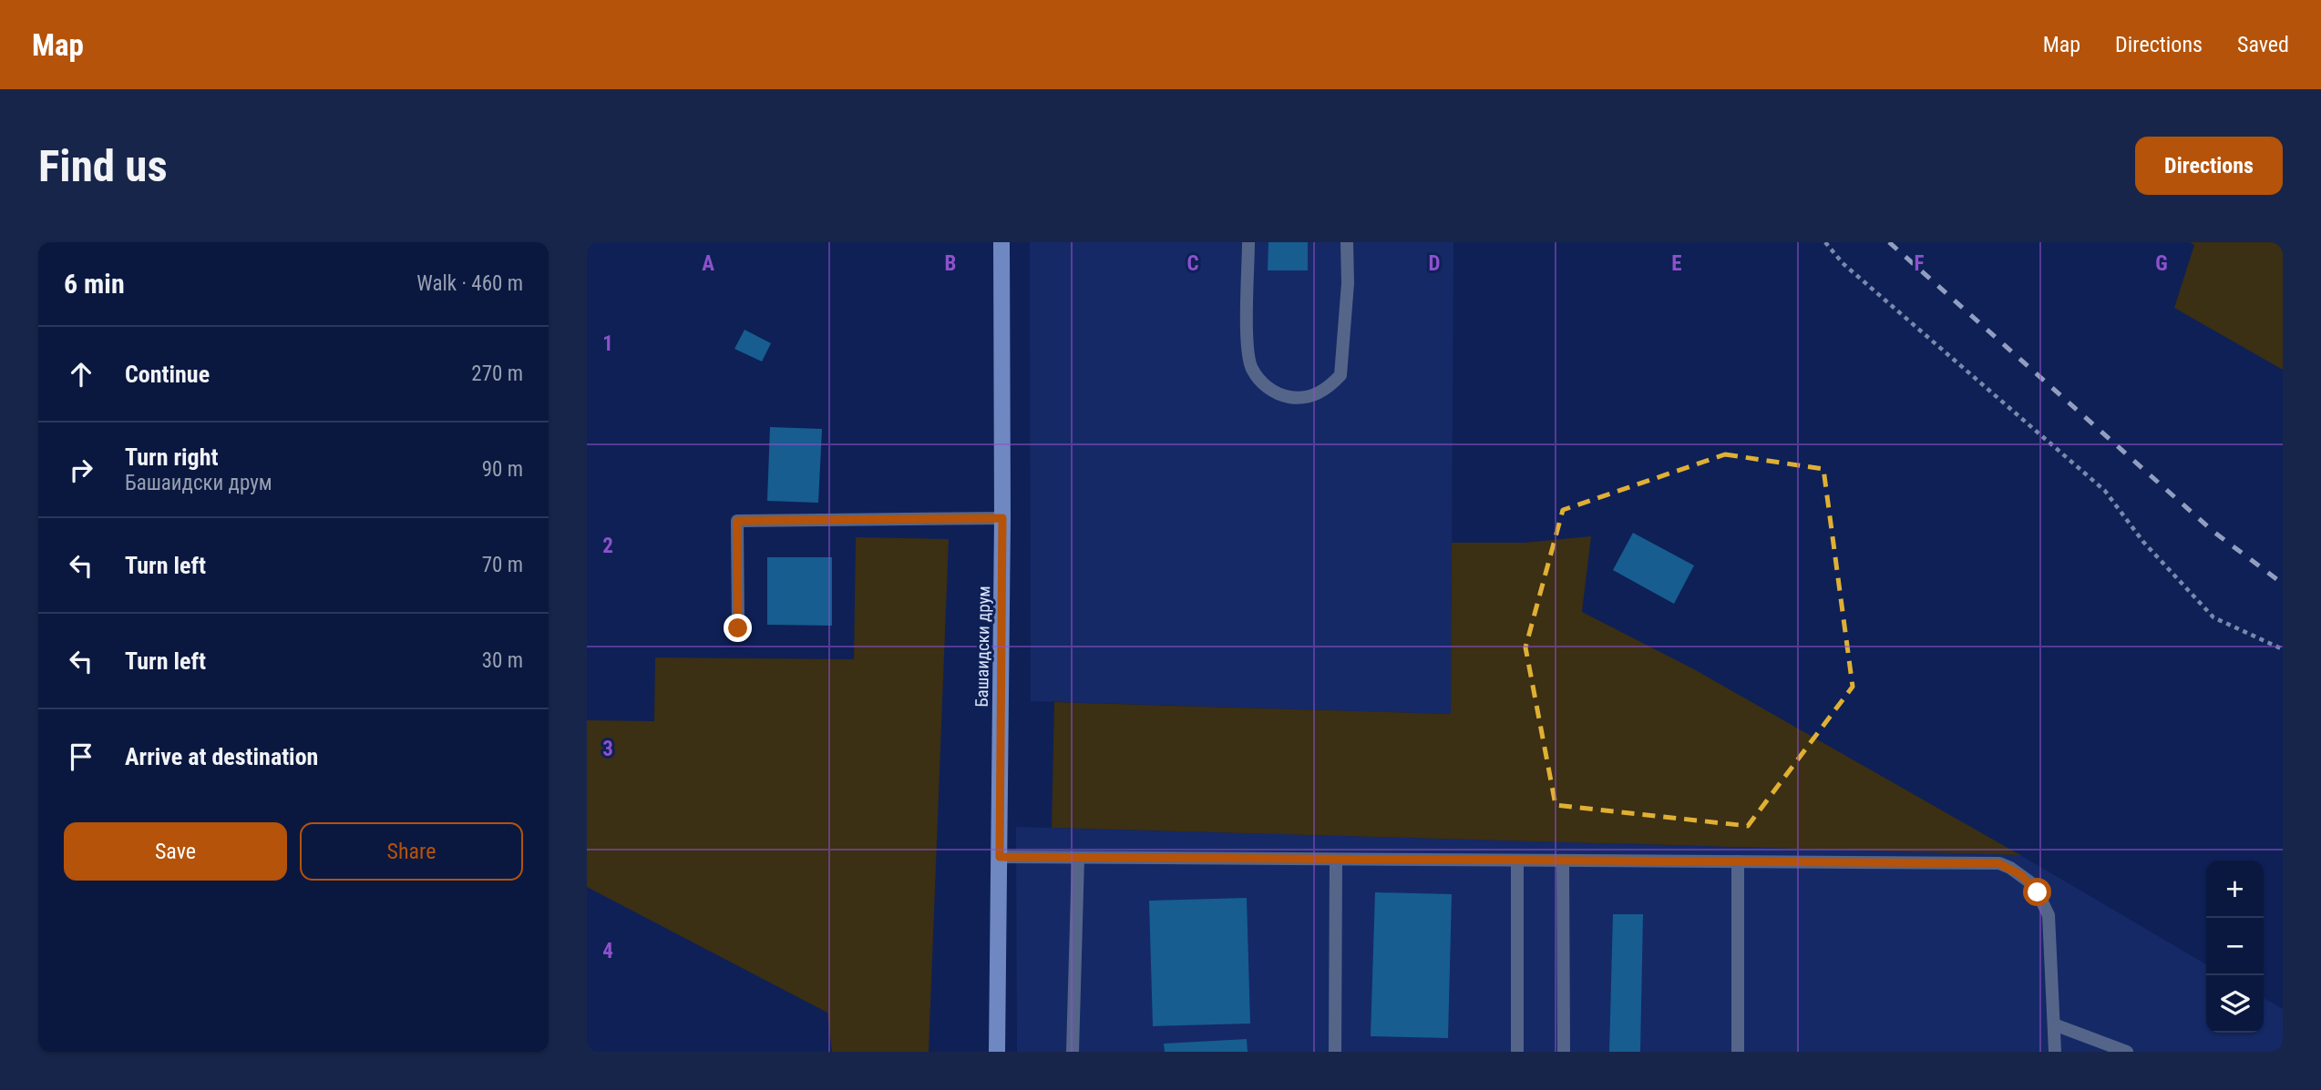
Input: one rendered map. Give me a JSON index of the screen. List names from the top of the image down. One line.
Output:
{"streets":{"street":["Башаидски друм"]},"page":{"header":"Map","nav":["Map","Directions","Saved"],"buttons":["Directions",["Save","Share"]],"title":"Find us","heading":["6 min","Walk · 460 m"],"list":[["Continue","270 m"],["Turn right","Башаидски друм","90 m"],["Turn left","70 m"],["Turn left","30 m"],"Arrive at destination"],"map_buttons":["+","−"]},"grid":{"columns":["A","B","C","D","E","F","G"],"rows":["1","2","3","4"]}}
